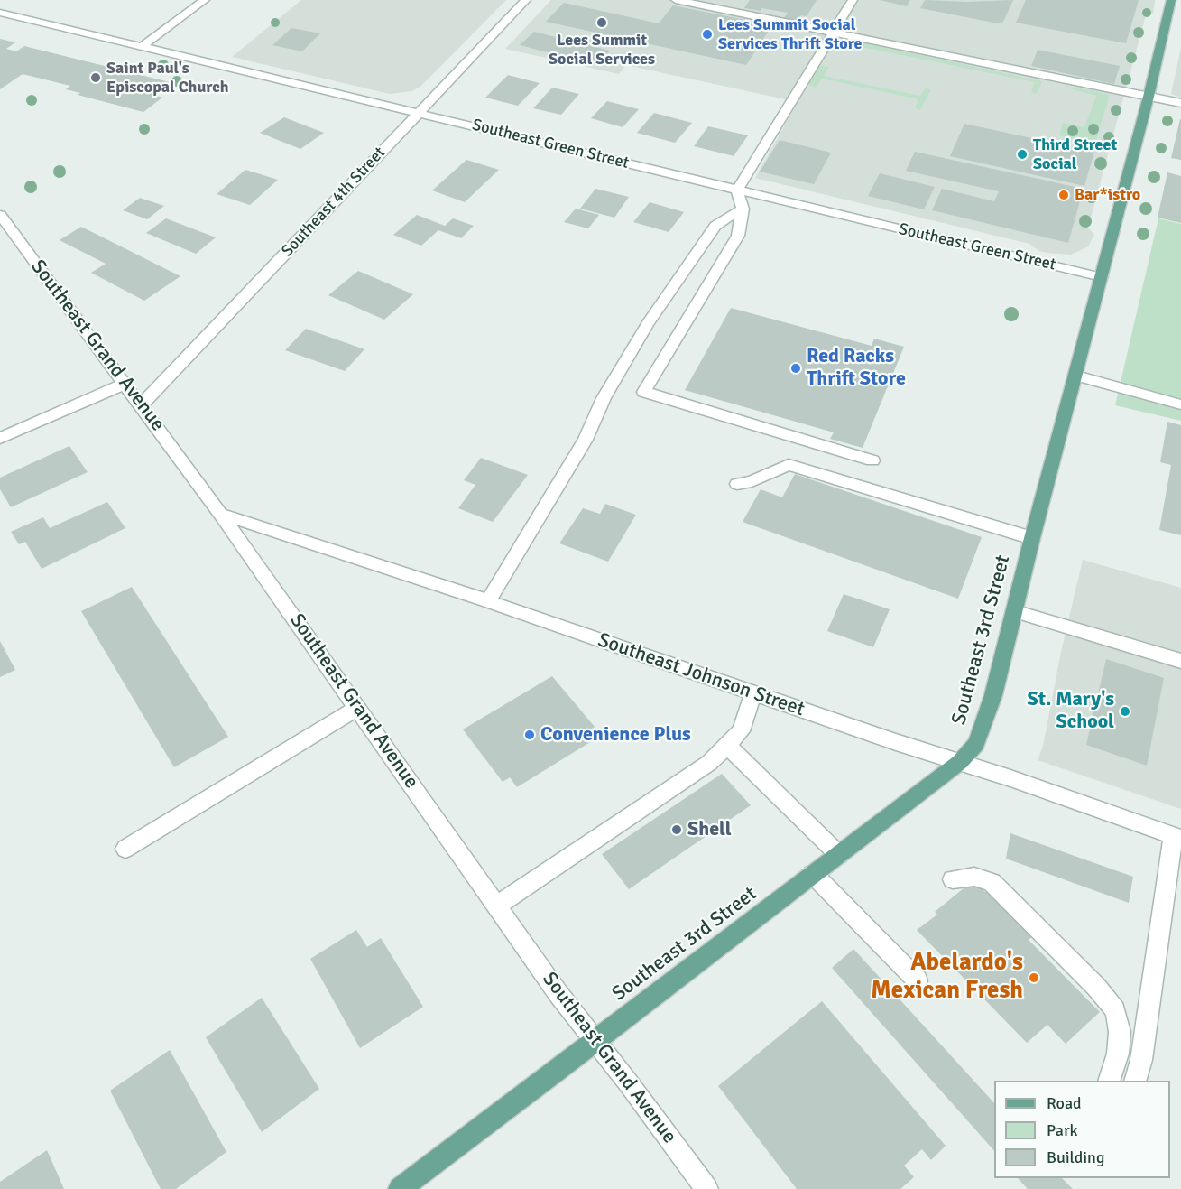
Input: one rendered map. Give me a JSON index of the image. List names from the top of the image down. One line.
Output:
{"streets":{"main road":["Southeast 3rd Street"],"street":["Southeast Green Street","Southeast 4th Street","Southeast Grand Avenue","Southeast Johnson Street"]},"crossings":[["Southeast Green Street","Southeast 4th Street"],["Southeast Green Street","Southeast 3rd Street"],["Southeast 4th Street","Southeast Grand Avenue"],["Southeast Grand Avenue","Southeast 3rd Street"],["Southeast Grand Avenue","Southeast Johnson Street"],["Southeast 3rd Street","Southeast Johnson Street"]],"places":["Lees Summit Social Services","Lees Summit Social Services Thrift Store","Saint Paul's Episcopal Church","Third Street Social","Bar*istro","Red Racks Thrift Store","St. Mary's School","Convenience Plus","Shell","Abelardo's Mexican Fresh"],"legend":["Road","Park","Building"]}
